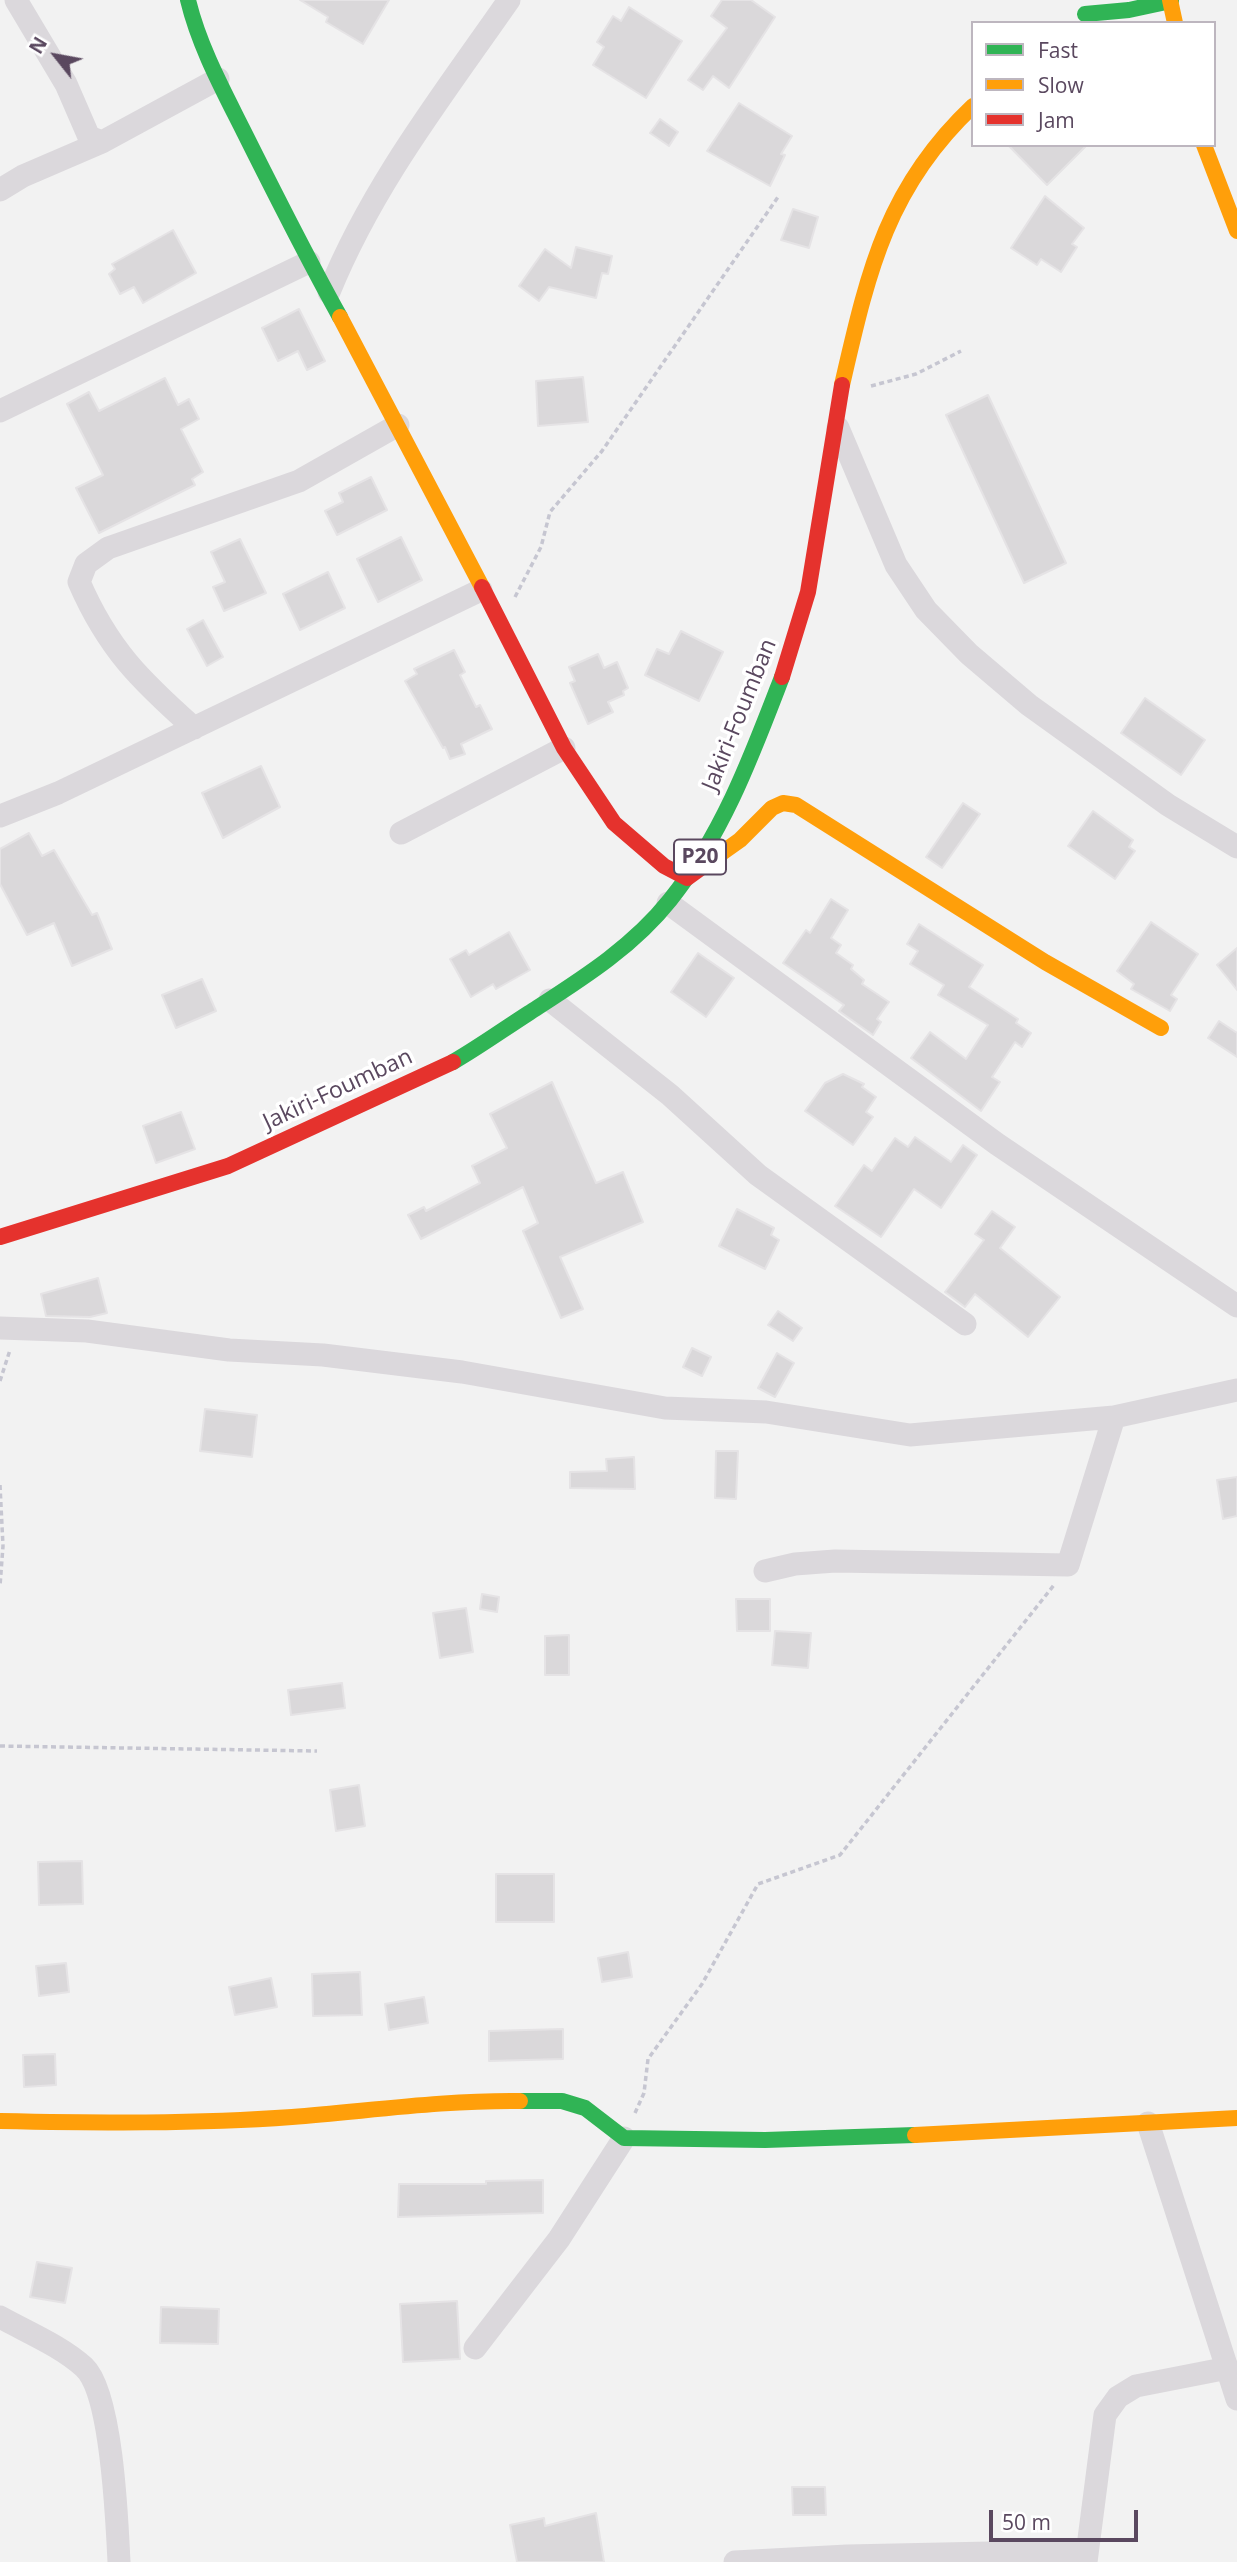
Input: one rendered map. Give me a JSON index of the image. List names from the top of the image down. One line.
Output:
{"streets":{"main road":["Jakiri-Foumban","P20"]},"legend":["Fast","Slow","Jam"],"scale_bar":"50 m","north":"top left"}
